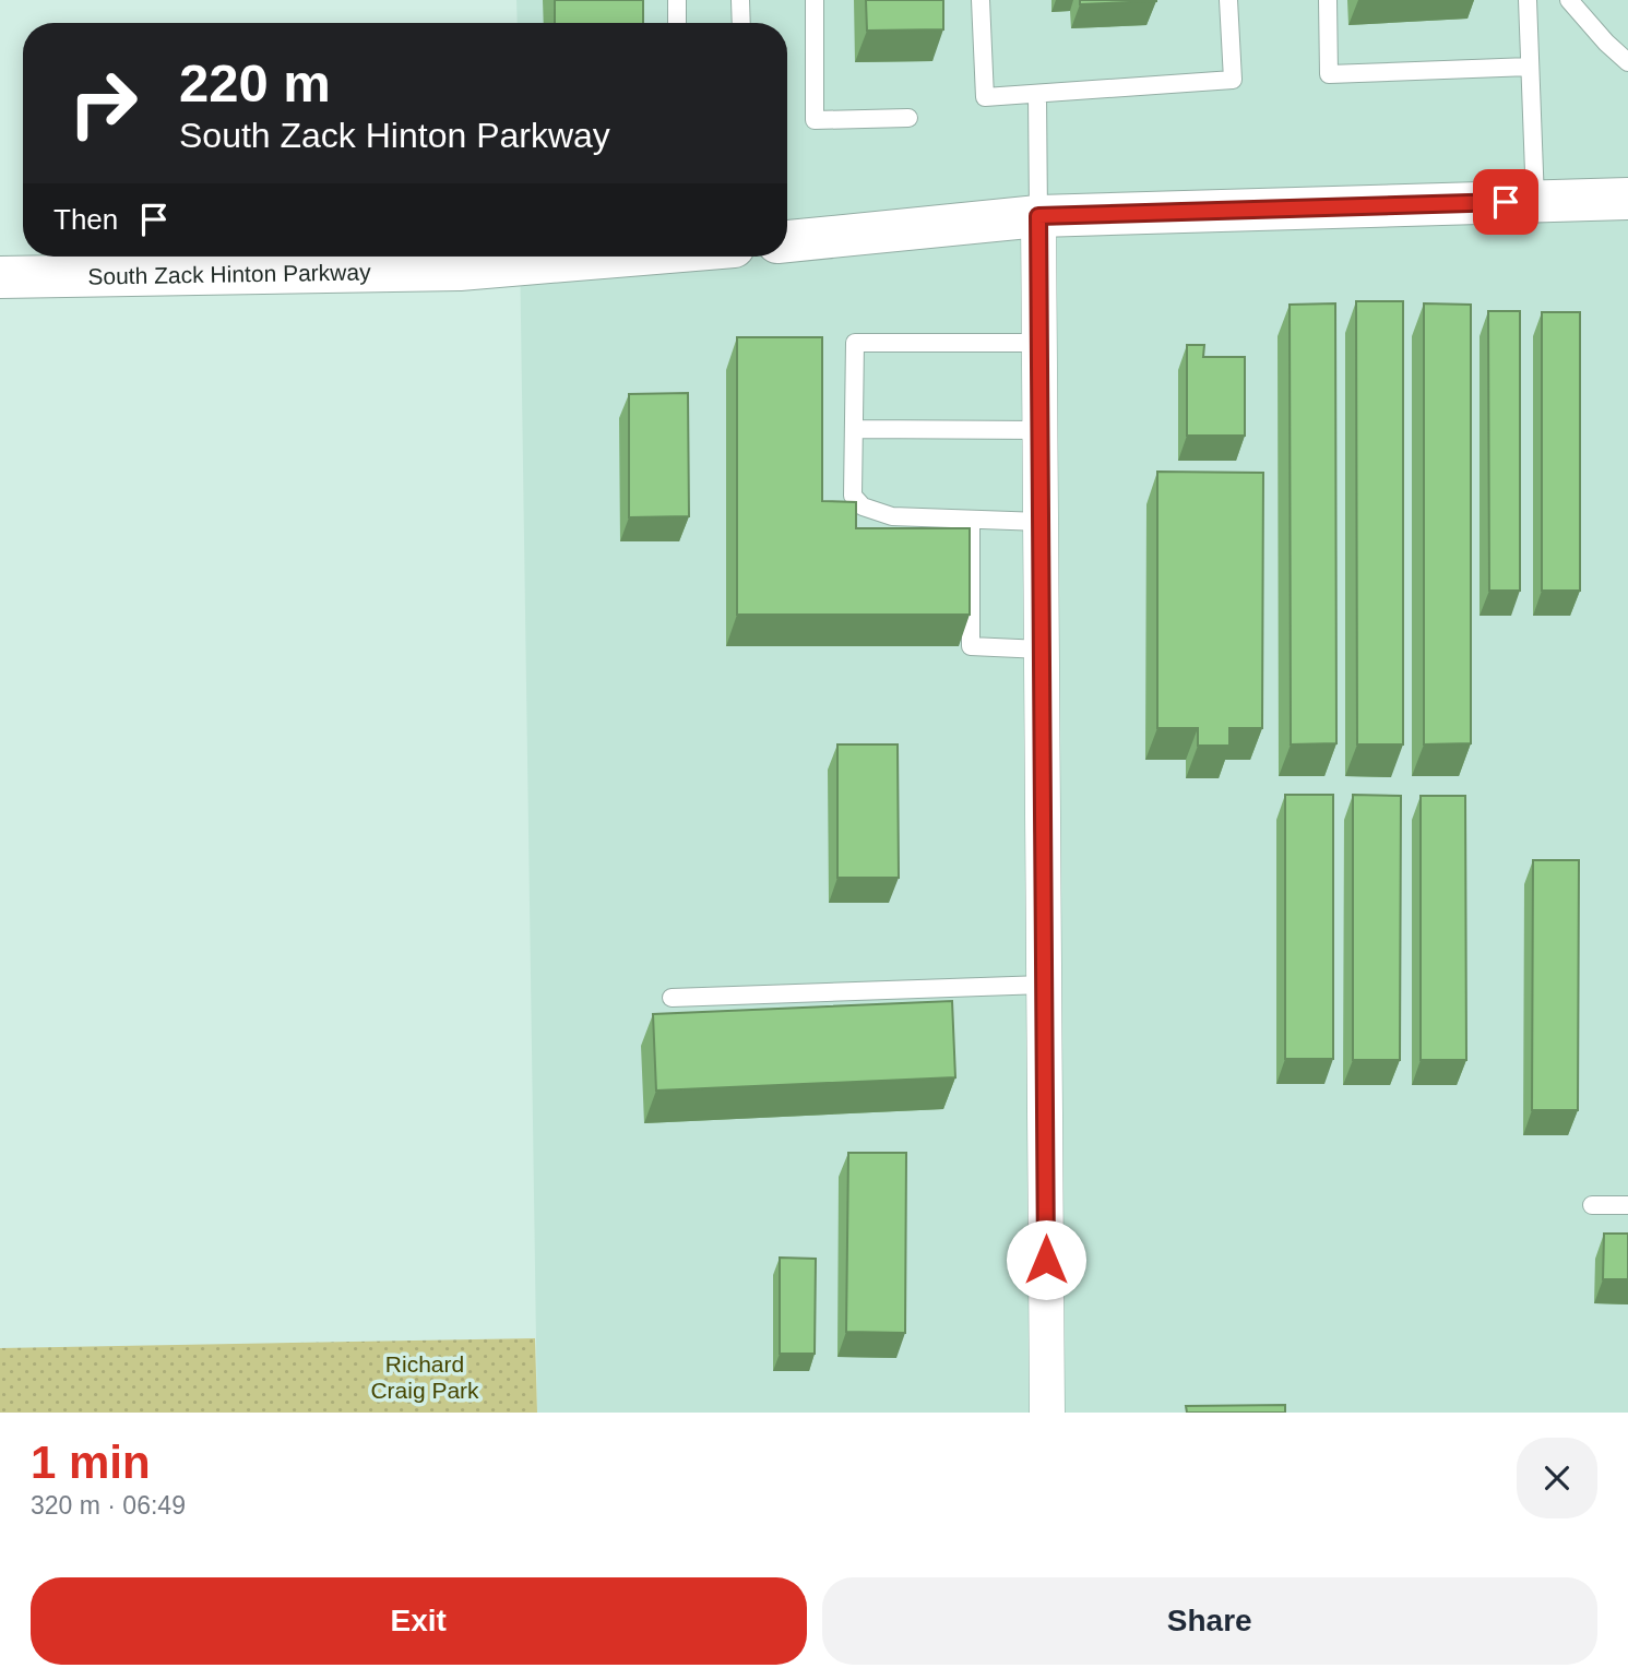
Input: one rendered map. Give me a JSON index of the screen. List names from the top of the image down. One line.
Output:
{"streets":{"main road":["South Zack Hinton Parkway"]},"parks":["Richard Craig Park"],"page":{"turn":["220 m","South Zack Hinton Parkway"],"then":"Then","heading":["1 min","320 m · 06:49"],"buttons":["Exit","Share"]}}
